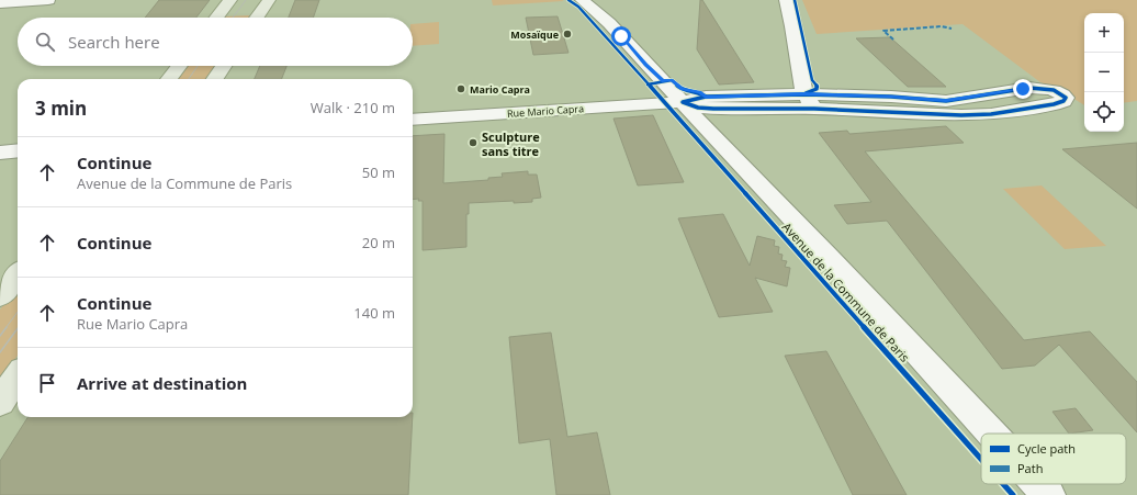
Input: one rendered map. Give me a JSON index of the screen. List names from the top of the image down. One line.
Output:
{"streets":{"street":["Rue Mario Capra","Avenue de la Commune de Paris"]},"crossings":[["Rue Mario Capra","Avenue de la Commune de Paris"]],"places":["Mosaïque","Mario Capra","Sculpture sans titre"],"legend":["Cycle path","Path"],"page":{"map_buttons":["+","−"],"search":"Search here","heading":["3 min","Walk · 210 m"],"list":[["Continue","Avenue de la Commune de Paris","50 m"],["Continue","20 m"],["Continue","Rue Mario Capra","140 m"],"Arrive at destination"]}}
